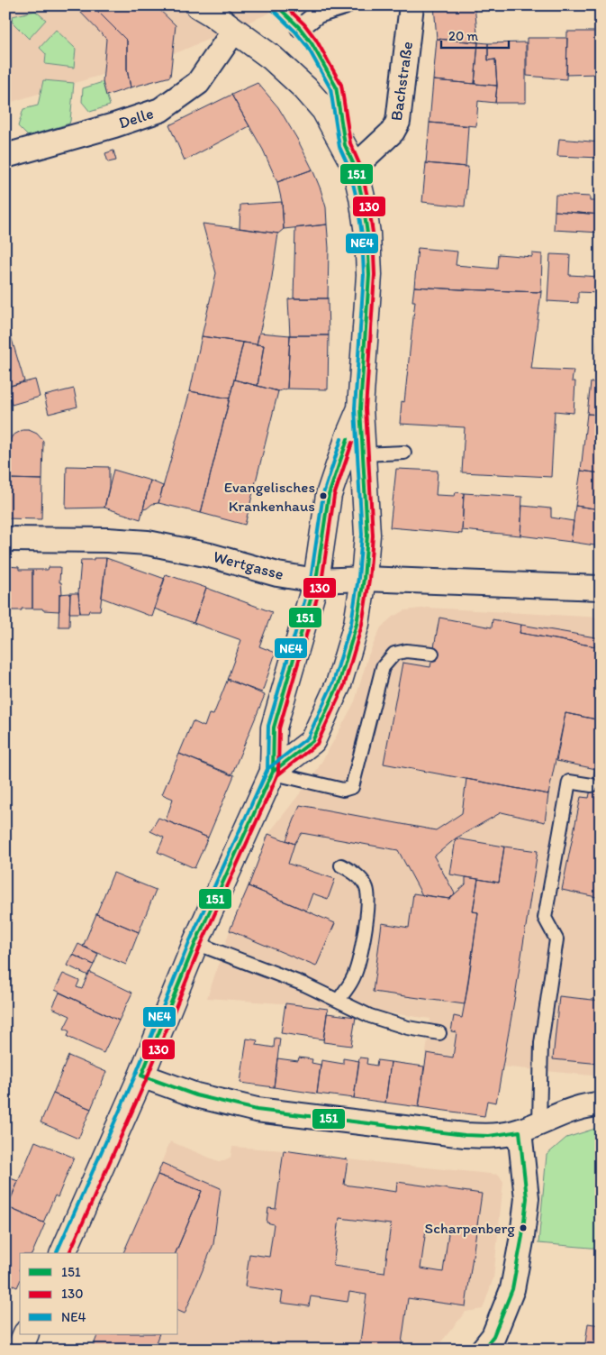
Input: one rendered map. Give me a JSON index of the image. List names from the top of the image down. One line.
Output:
{"streets":{"street":["Bachstraße","Delle","Wertgasse"]},"places":["Evangelisches Krankenhaus","Scharpenberg"],"lines":["transit line 151","transit line 130","transit line NE4"],"legend":["151","130","NE4"],"scale_bar":"20 m"}
